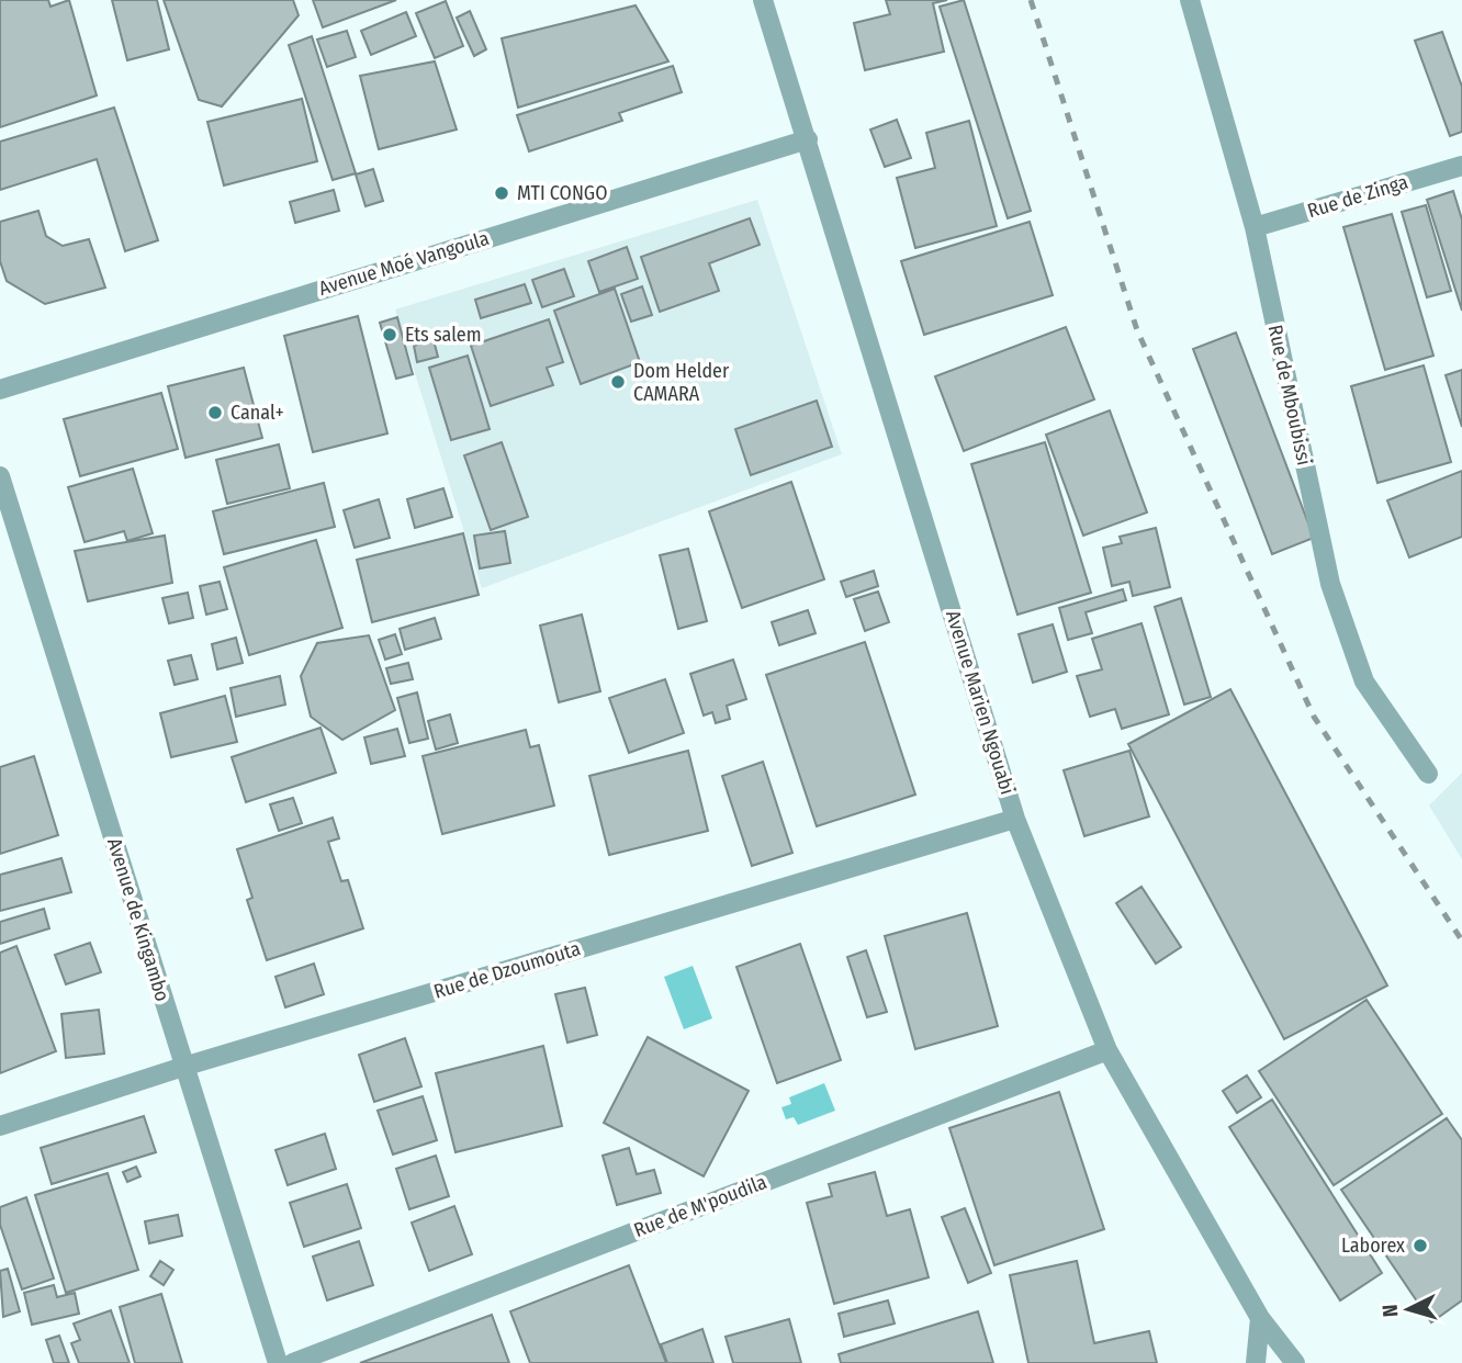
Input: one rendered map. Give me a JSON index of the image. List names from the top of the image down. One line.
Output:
{"streets":{"street":["Rue de Zinga","Avenue Moé Vangoula","Rue de Mboubissi","Avenue Marien Ngouabi","Avenue de Kingambo","Rue de Dzoumouta","Rue de M'poudila"]},"crossings":[["Rue de Zinga","Rue de Mboubissi"],["Avenue Moé Vangoula","Avenue Marien Ngouabi"],["Avenue Marien Ngouabi","Rue de Dzoumouta"],["Avenue Marien Ngouabi","Rue de M'poudila"],["Avenue de Kingambo","Rue de Dzoumouta"]],"places":["MTI CONGO","Ets salem","Dom Helder CAMARA","Canal+","Laborex"],"north":"left"}
